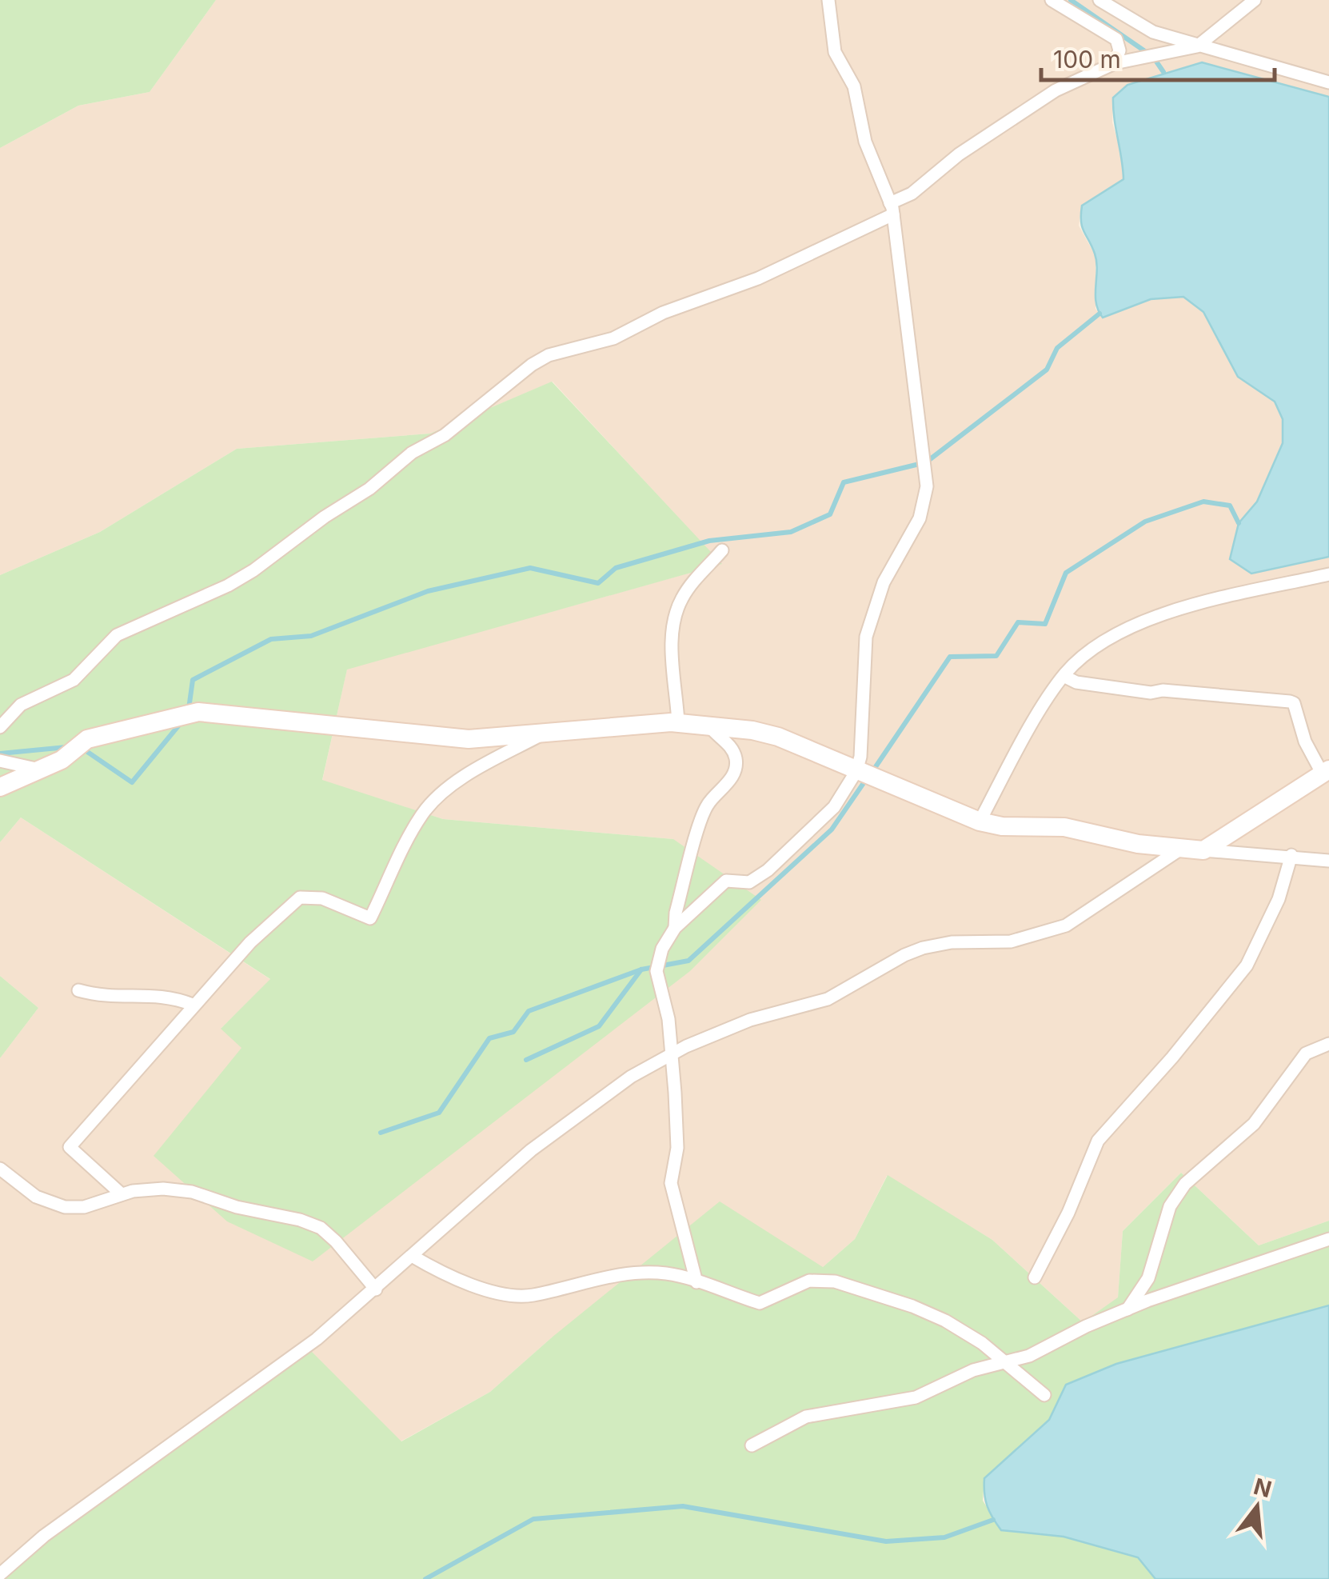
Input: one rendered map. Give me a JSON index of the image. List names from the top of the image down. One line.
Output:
{"scale_bar":"100 m","north":"top"}
